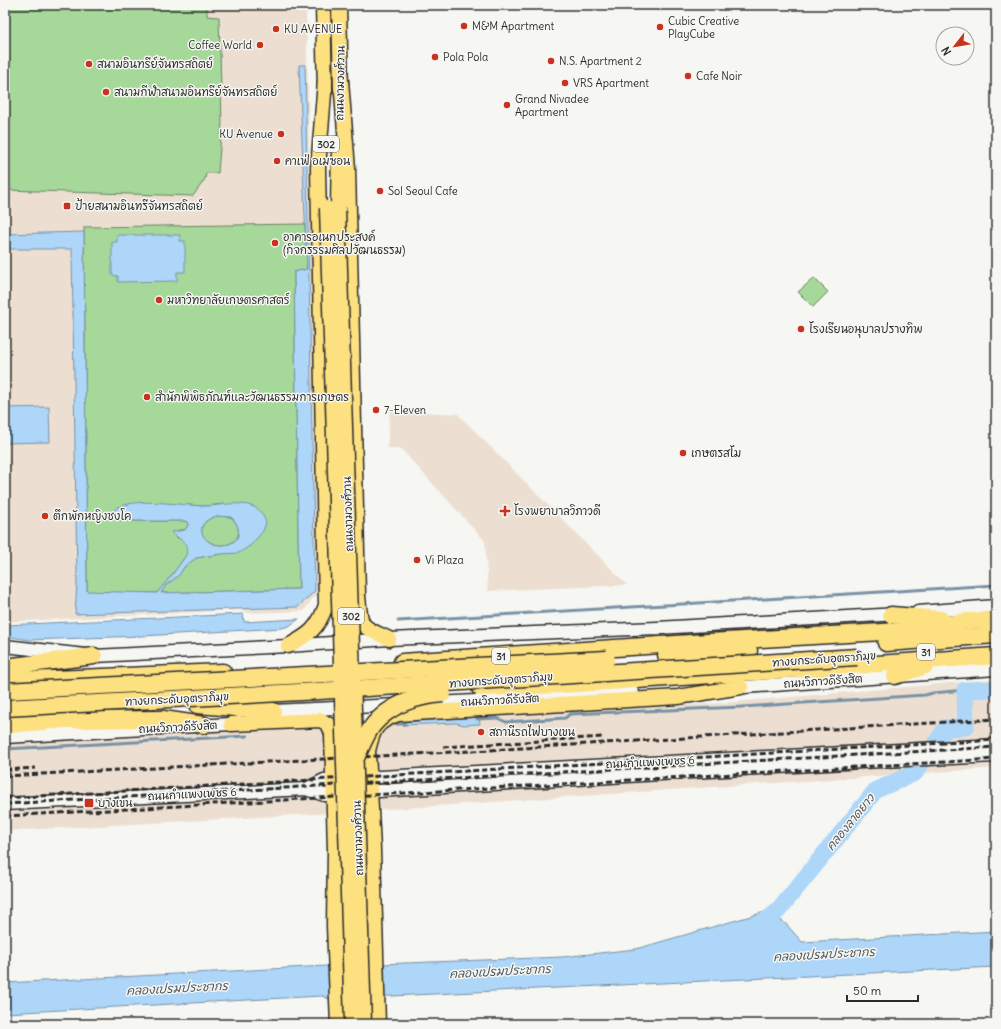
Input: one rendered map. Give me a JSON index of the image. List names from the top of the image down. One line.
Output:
{"streets":{"highway":["31","ทางยกระดับอุตราภิมุข","ถนนวิภาวดีรังสิต"],"main road":["ถนนงามวงศ์วาน","302","ถนนกำแพงเพชร 6"]},"water":["คลองลาดยาว","คลองเปรมประชากร"],"places":{"other":["M&M Apartment","Cubic Creative PlayCube","KU AVENUE","Coffee World","Pola Pola","N.S. Apartment 2","สนามอินทรีย์จันทรสถิตย์","Cafe Noir","VRS Apartment","สนามกีฬาสนามอินทรีย์จันทรสถิตย์","Grand Nivadee Apartment","KU Avenue","คาเฟ่ อเมซอน","Sol Seoul Cafe","อาคารอเนกประสงค์ (กิจกรรรมศิลปวัฒนธรรม)","มหาวิทยาลัยเกษตรศาสตร์","โรงเรียนอนุบาลปรางทิพ","สำนักพิพิธภัณฑ์และวัฒนธรรมการเกษตร","7-Eleven","เกษตรสโม","ตึกพักหญิงชงโค","Vi Plaza","สถานีรถไฟบางเขน"],"transit":["ป้ายสนามอินทรีจันทรสถิตย์","บางเขน"],"health":["โรงพยาบาลวิภาวดี"]},"scale_bar":"50 m","north":"bottom left"}
